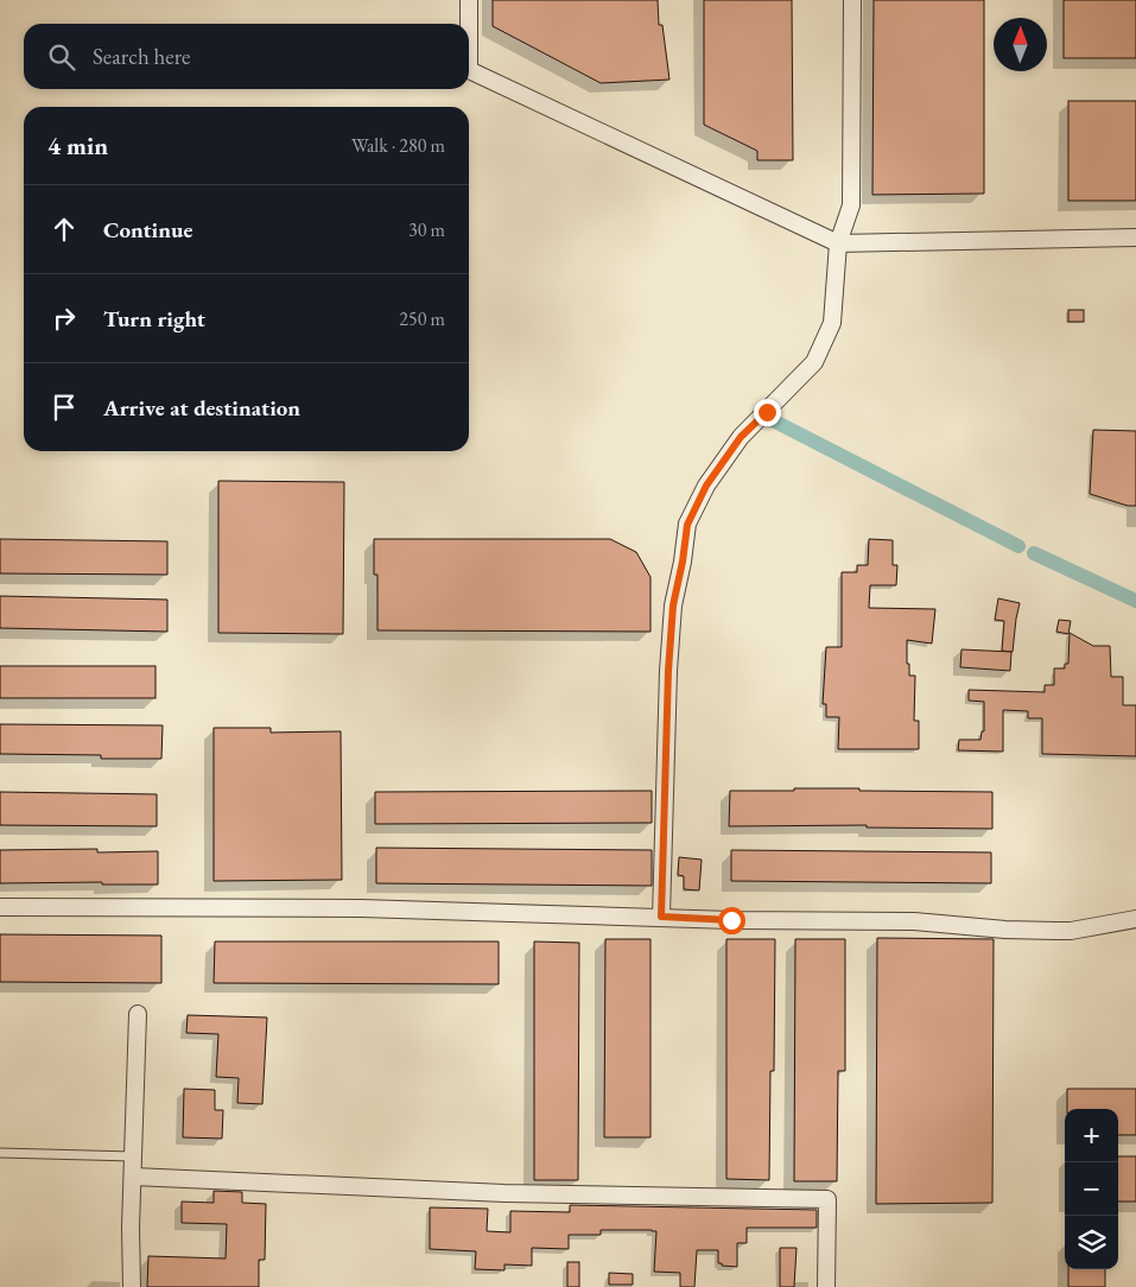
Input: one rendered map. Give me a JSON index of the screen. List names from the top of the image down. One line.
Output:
{"north":"top","page":{"search":"Search here","heading":["4 min","Walk · 280 m"],"list":[["Continue","30 m"],["Turn right","250 m"],"Arrive at destination"],"map_buttons":["+","−"]}}
